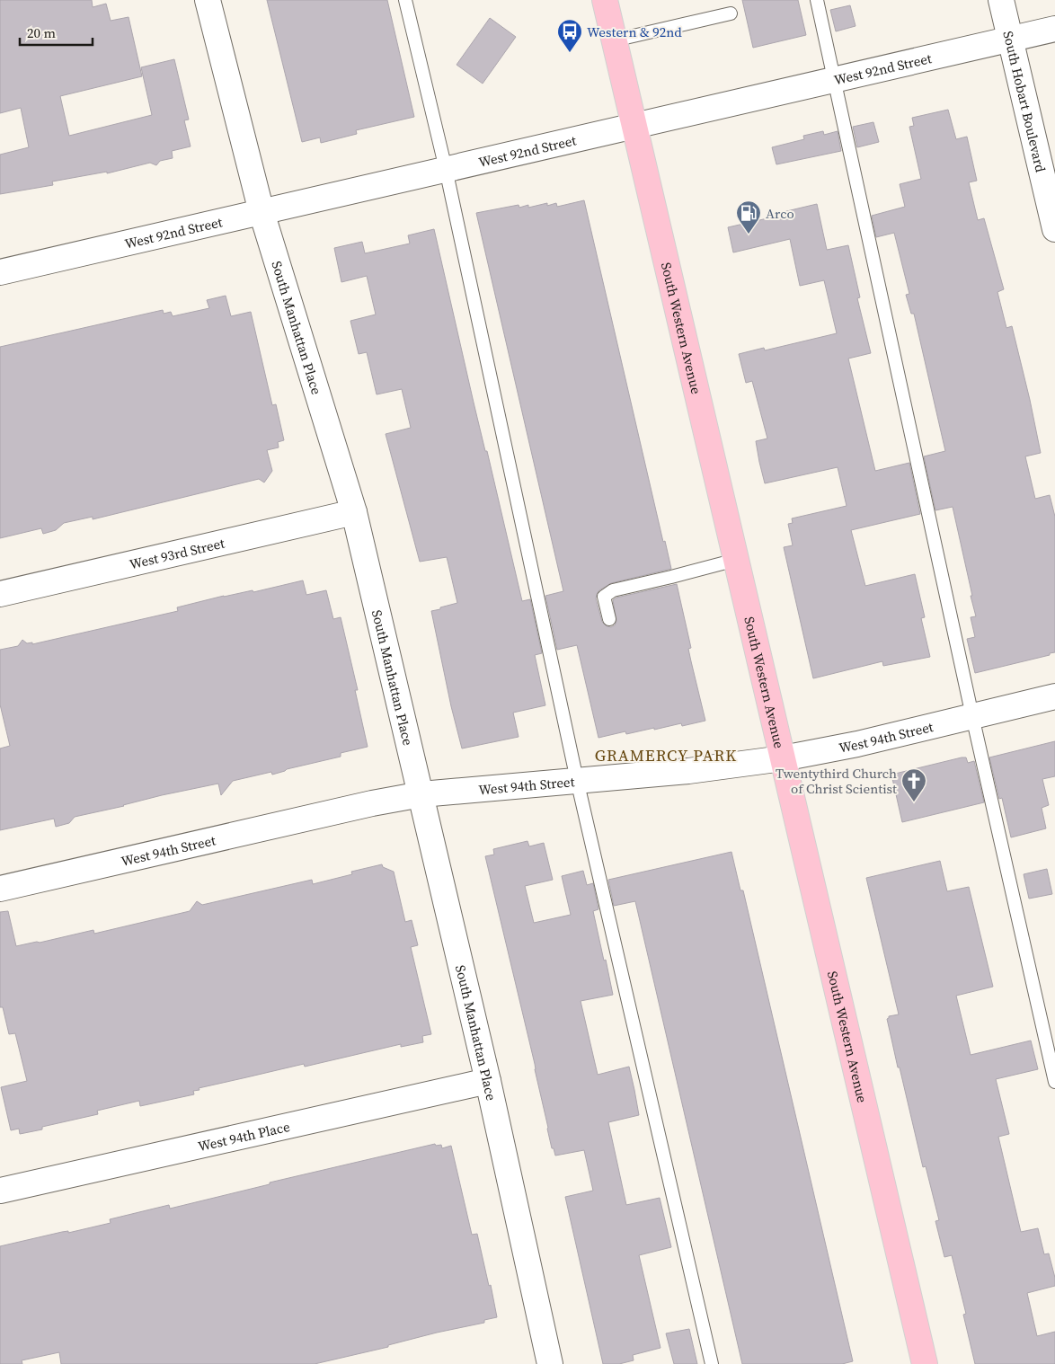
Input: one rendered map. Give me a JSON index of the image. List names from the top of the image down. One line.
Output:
{"streets":{"main road":["South Western Avenue"],"street":["West 92nd Street","South Hobart Boulevard","South Manhattan Place","West 93rd Street","West 94th Street","West 94th Place"]},"crossings":[["West 92nd Street","South Hobart Boulevard"],["West 92nd Street","South Manhattan Place"],["West 92nd Street","South Western Avenue"],["South Manhattan Place","West 93rd Street"],["South Manhattan Place","West 94th Street"],["South Manhattan Place","West 94th Place"],["South Western Avenue","West 94th Street"]],"districts":["GRAMERCY PARK"],"places":{"bus stop":["Western & 92nd"],"fuel station":["Arco"],"church":["Twentythird Church of Christ Scientist"]},"scale_bar":"20 m"}
